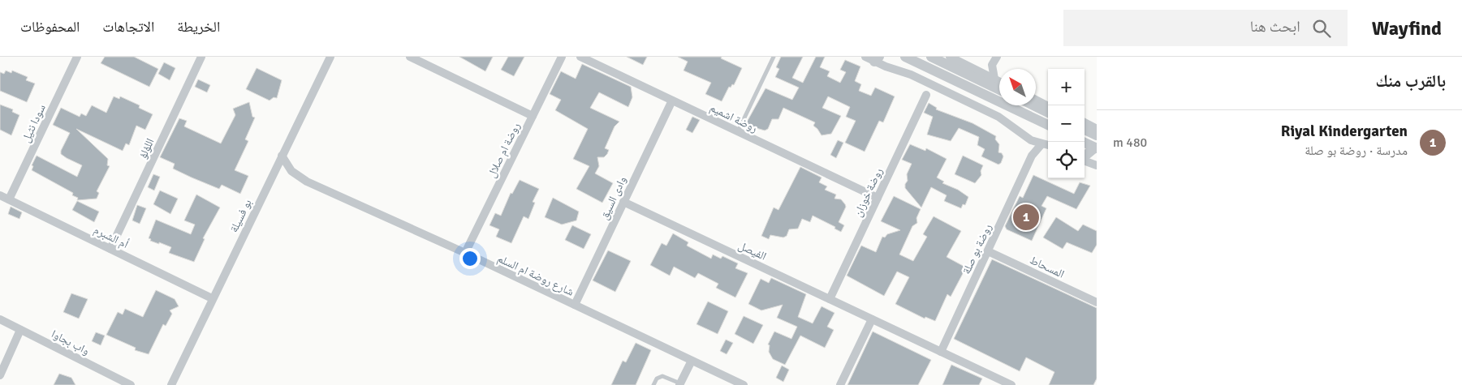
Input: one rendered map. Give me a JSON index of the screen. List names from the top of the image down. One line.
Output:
{"streets":{"street":["روضة اشميم","سودا نثيل","اللؤلؤ","روضة ام صلال","روضة خوزان","وادى السيق","بو فسيلة","أم الشبرم","روضة بو صلة","الفيصل","المسحاط","شارع روضة ام السلم","واب بجاوا"]},"crossings":[["روضة اشميم","روضة خوزان"],["روضة اشميم","وادى السيق"],["سودا نثيل","أم الشبرم"],["اللؤلؤ","أم الشبرم"],["روضة ام صلال","شارع روضة ام السلم"],["روضة خوزان","الفيصل"],["وادى السيق","الفيصل"],["وادى السيق","شارع روضة ام السلم"],["بو فسيلة","أم الشبرم"],["بو فسيلة","شارع روضة ام السلم"],["روضة بو صلة","الفيصل"],["روضة بو صلة","المسحاط"]],"north":"top left","page":{"header":"Wayfind","search":"ابحث هنا","nav":["الخريطة","الاتجاهات","المحفوظات"],"heading":"بالقرب منك","map_buttons":["+","−"],"list":[{"mark":"1","name":"Riyal Kindergarten","note":"مدرسة · روضة بو صلة","value":"480 m"}],"pins":"1"}}
